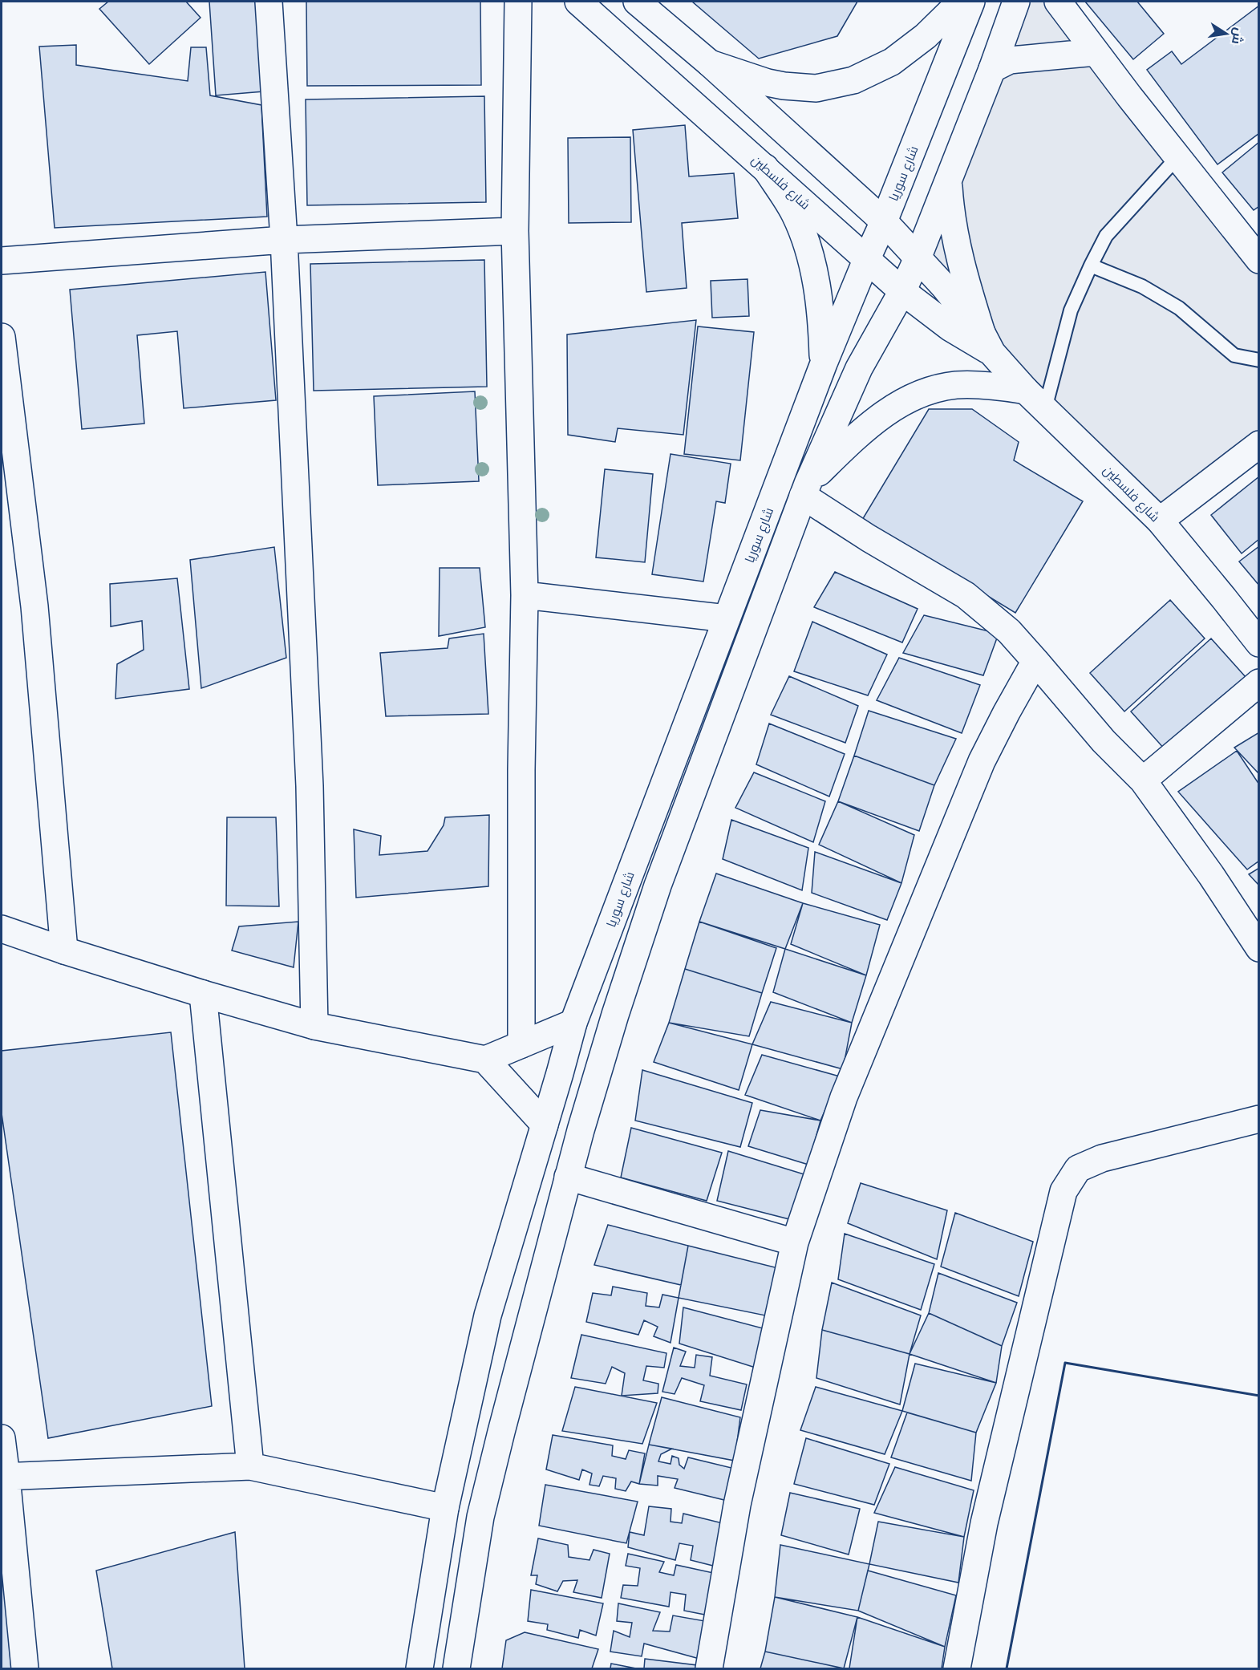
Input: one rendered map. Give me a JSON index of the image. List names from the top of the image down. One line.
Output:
{"streets":{"street":["شارع سوريا","شارع فلسطين"]},"crossings":[["شارع سوريا","شارع فلسطين"]],"north":"right"}
